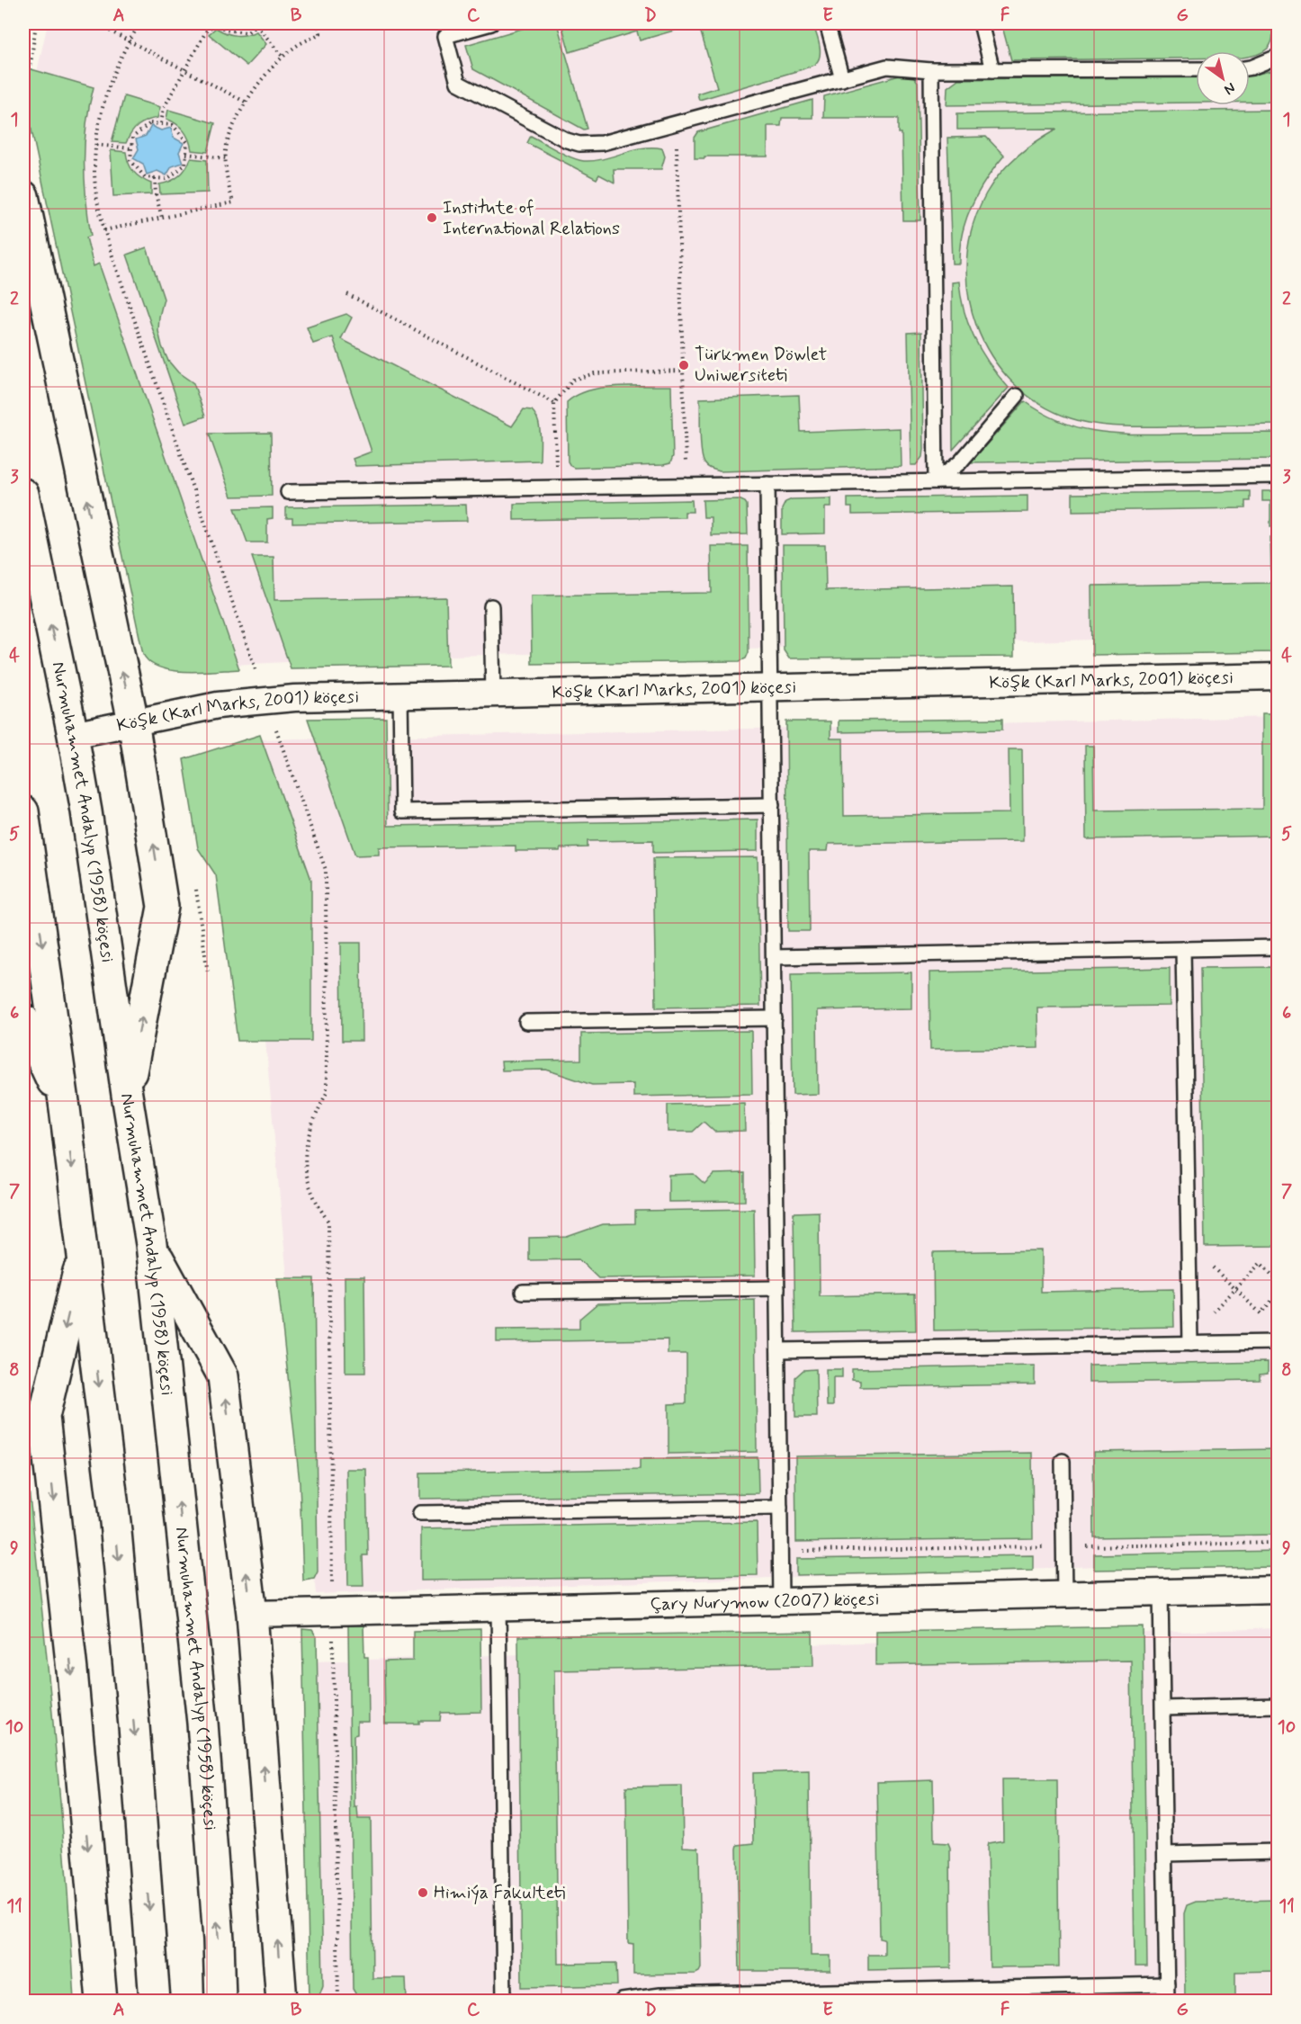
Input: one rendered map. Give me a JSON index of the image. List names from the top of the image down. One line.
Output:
{"streets":{"main road":["Nurmuhammet Andalyp (1958) köçesi"],"street":["Köşk (Karl Marks, 2001) köçesi","Çary Nurymow (2007) köçesi"]},"crossings":[["Köşk (Karl Marks, 2001) köçesi","Nurmuhammet Andalyp (1958) köçesi"]],"places":["Institute of International Relations","Türkmen Döwlet Uniwersiteti","Himiýa Fakulteti"],"north":"bottom right","grid":{"columns":["A","B","C","D","E","F","G"],"rows":["1","2","3","4","5","6","7","8","9","10","11"]}}
